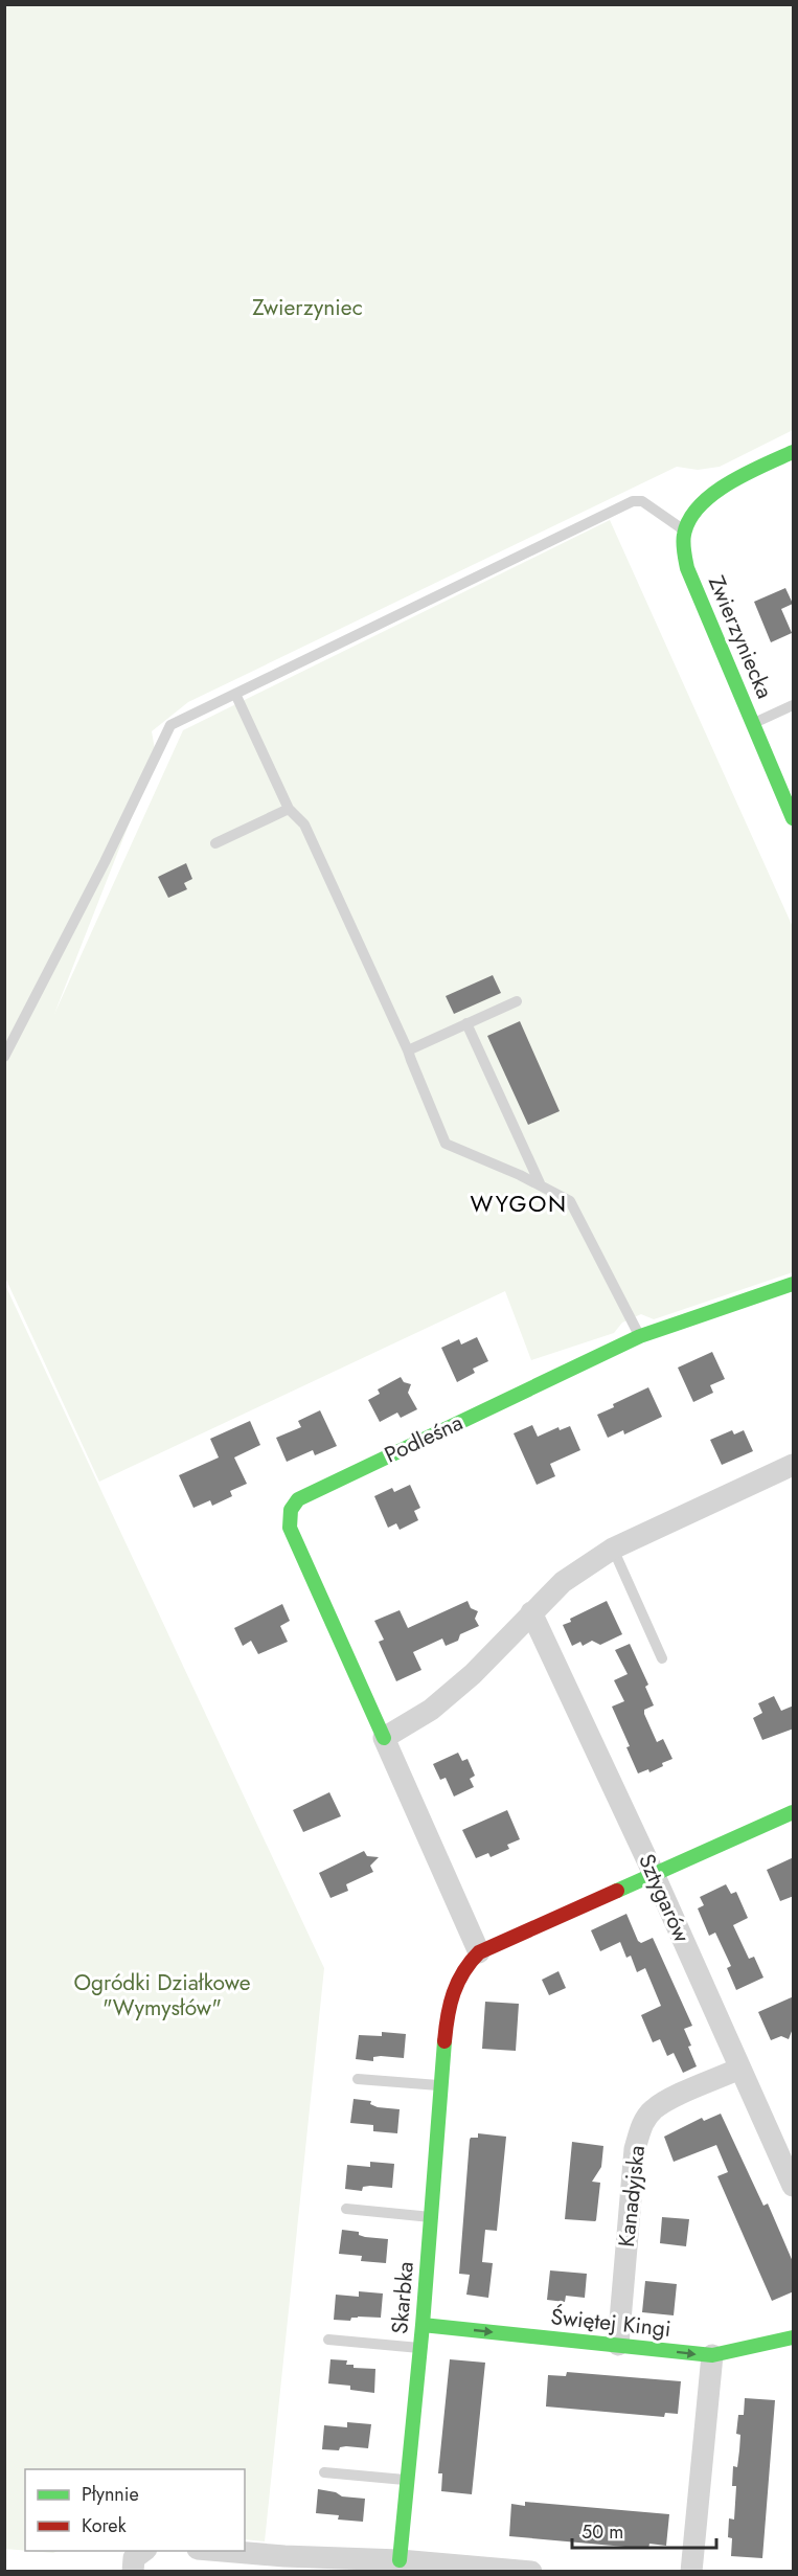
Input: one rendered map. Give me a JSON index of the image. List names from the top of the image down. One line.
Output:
{"streets":{"street":["Zwierzyniecka","Podleśna","Sztygarów","Kanadyjska","Skarbka","Świętej Kingi"]},"crossings":[["Sztygarów","Kanadyjska"],["Kanadyjska","Świętej Kingi"],["Skarbka","Świętej Kingi"]],"one_way":["Świętej Kingi"],"districts":["WYGON"],"parks":["Zwierzyniec","Ogródki Działkowe \"Wymysłów\""],"legend":["Płynnie","Korek"],"scale_bar":"50 m"}
